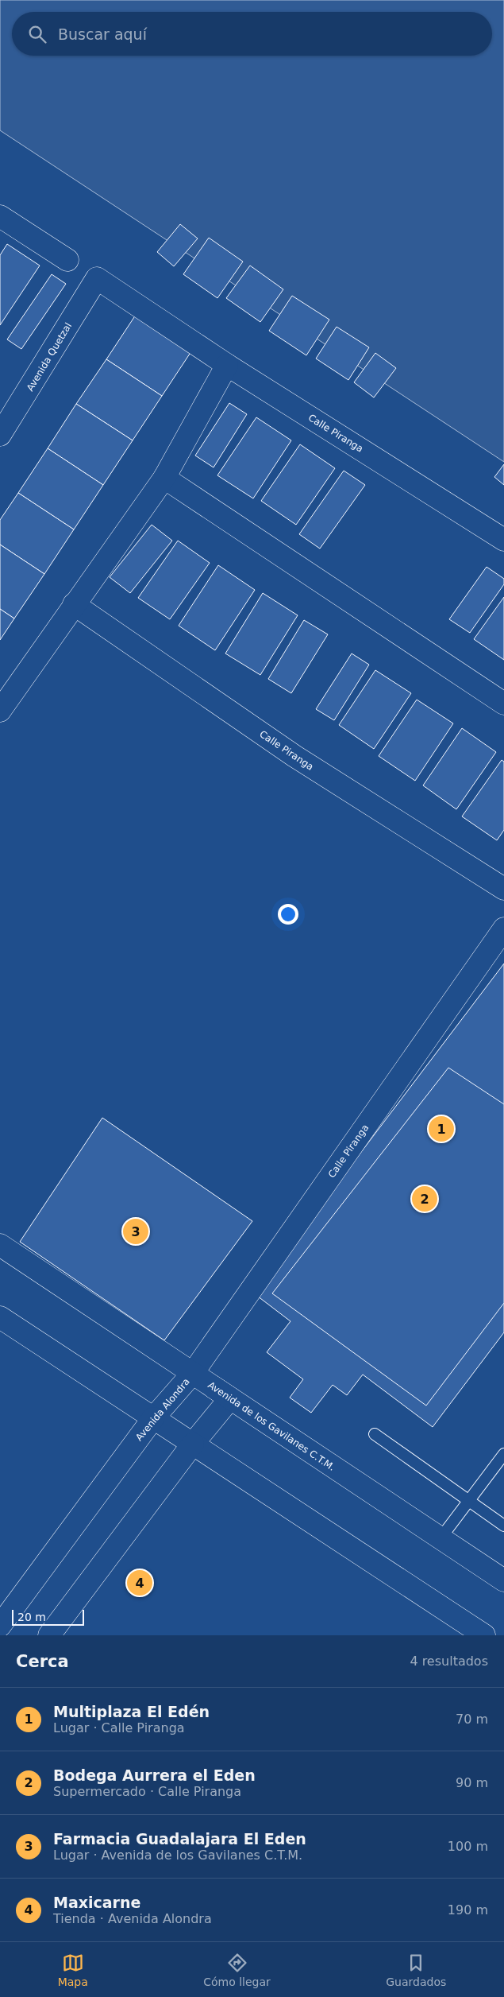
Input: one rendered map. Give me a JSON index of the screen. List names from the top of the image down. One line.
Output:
{"streets":{"street":["Avenida Quetzal","Calle Piranga","Avenida Alondra","Avenida de los Gavilanes C.T.M."]},"crossings":[["Avenida Quetzal","Calle Piranga"],["Calle Piranga","Avenida Alondra"],["Avenida Alondra","Avenida de los Gavilanes C.T.M."]],"scale_bar":"20 m","page":{"search":"Buscar aquí","pins":["1","2","3","4"],"scale":"20 m","heading":["Cerca","4 resultados"],"list":[{"mark":"1","name":"Multiplaza El Edén","note":"Lugar · Calle Piranga","value":"70 m"},{"mark":"2","name":"Bodega Aurrera el Eden","note":"Supermercado · Calle Piranga","value":"90 m"},{"mark":"3","name":"Farmacia Guadalajara El Eden","note":"Lugar · Avenida de los Gavilanes C.T.M.","value":"100 m"},{"mark":"4","name":"Maxicarne","note":"Tienda · Avenida Alondra","value":"190 m"}],"nav":["Mapa","Cómo llegar","Guardados"]}}
